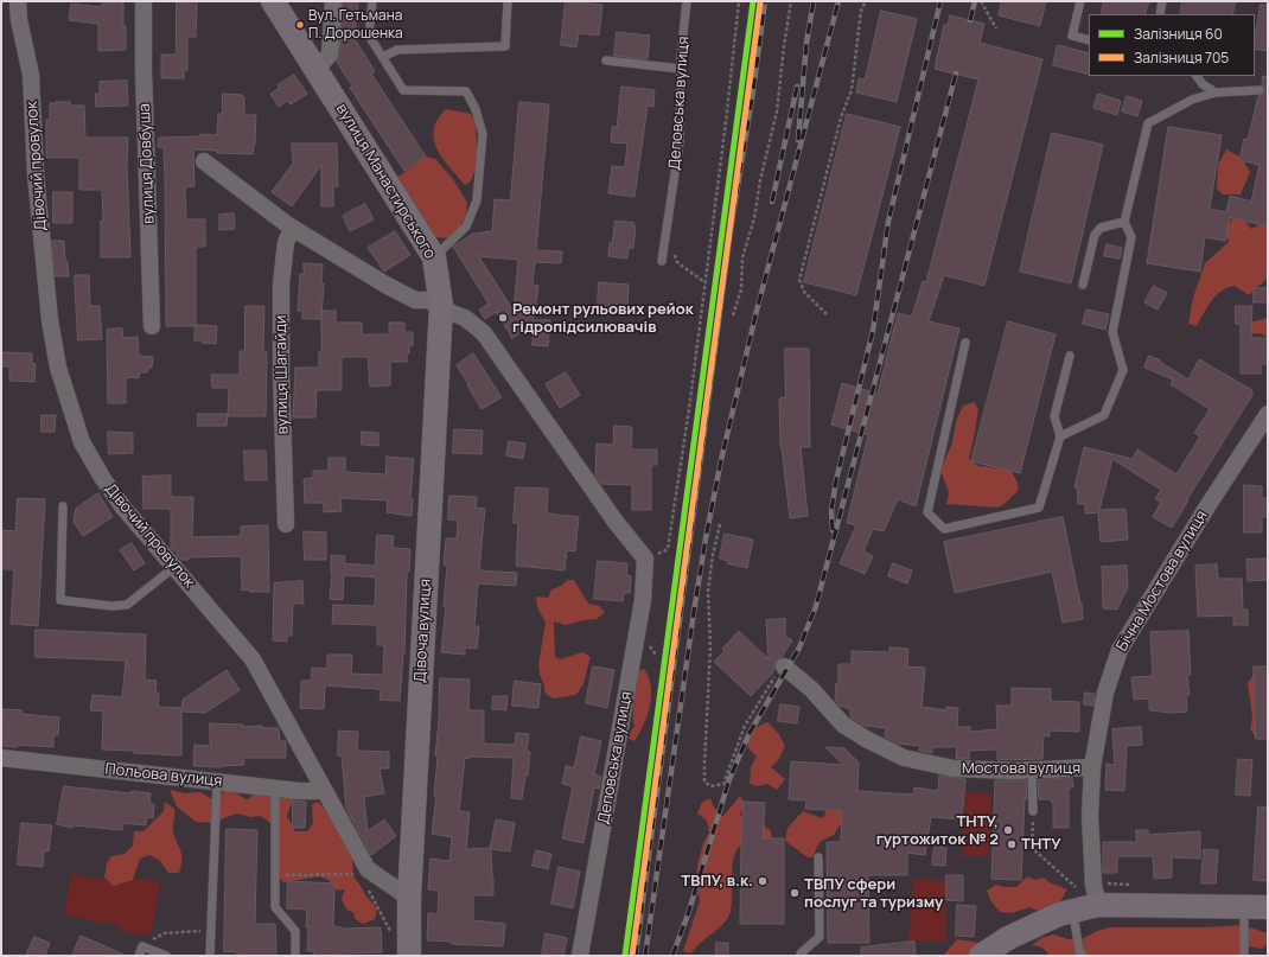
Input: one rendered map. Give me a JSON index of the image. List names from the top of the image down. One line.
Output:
{"streets":{"main road":["вулиця Манастирського","Дівоча вулиця"],"street":["Деповська вулиця","вулиця Довбуша","Дівочий провулок","вулиця Шагайди","Бічна Мостова вулиця","Мостова вулиця","Польова вулиця"]},"crossings":[["Дівочий провулок","Дівоча вулиця"],["Дівочий провулок","Польова вулиця"],["вулиця Манастирського","Дівоча вулиця"],["Бічна Мостова вулиця","Мостова вулиця"]],"places":["Вул. Гетьмана П. Дорошенка","Ремонт рульових рейок гідропідсилювачів","ТНТУ, гуртожиток № 2","ТНТУ","ТВПУ, в.к.","ТВПУ сфери послуг та туризму"],"lines":["rail line 60","rail line 705"],"legend":["Залізниця 60","Залізниця 705"]}
